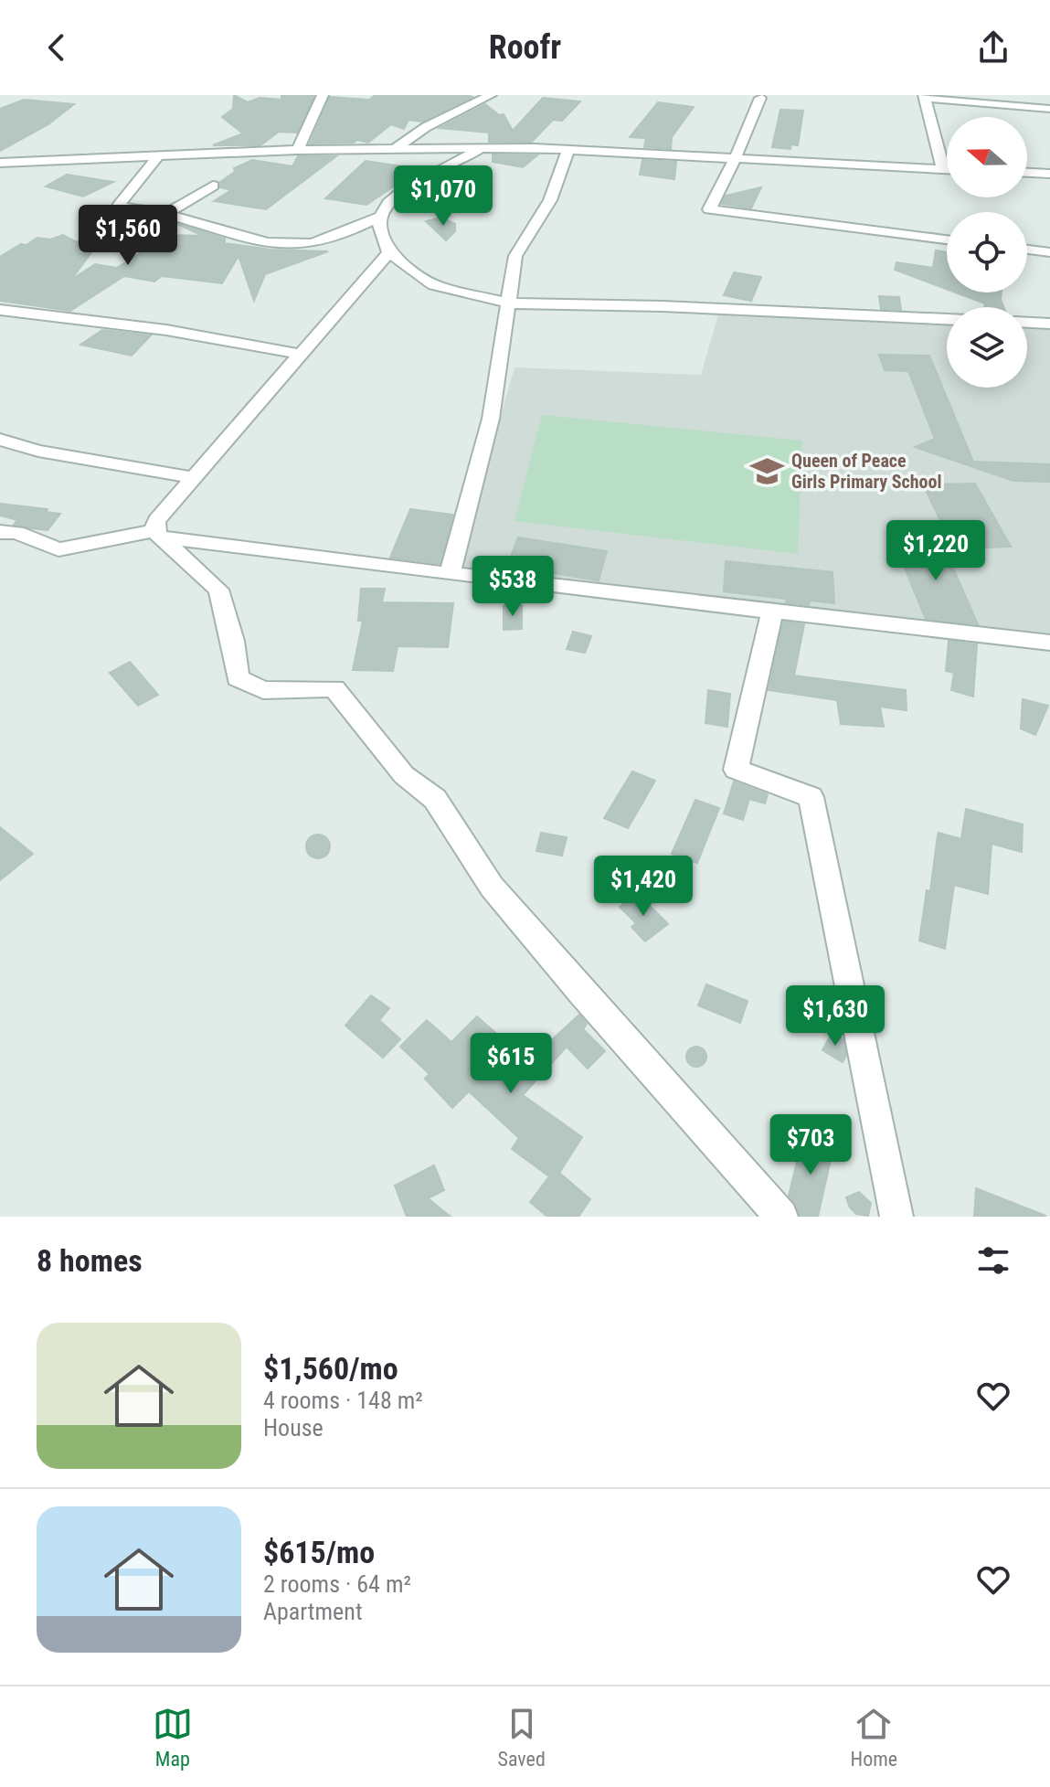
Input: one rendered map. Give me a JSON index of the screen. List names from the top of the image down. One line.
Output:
{"places":{"school or university":["Queen of Peace Girls Primary School"]},"north":"left","page":{"header":"Roofr","price":["$1,070","$1,560","$1,220","$538","$1,420","$1,630","$615","$703"],"heading":"8 homes","list":[{"name":"$1,560/mo","note":"4 rooms · 148 m² · House"},{"name":"$615/mo","note":"2 rooms · 64 m² · Apartment"}],"tabs":["Map","Saved","Home"]}}
